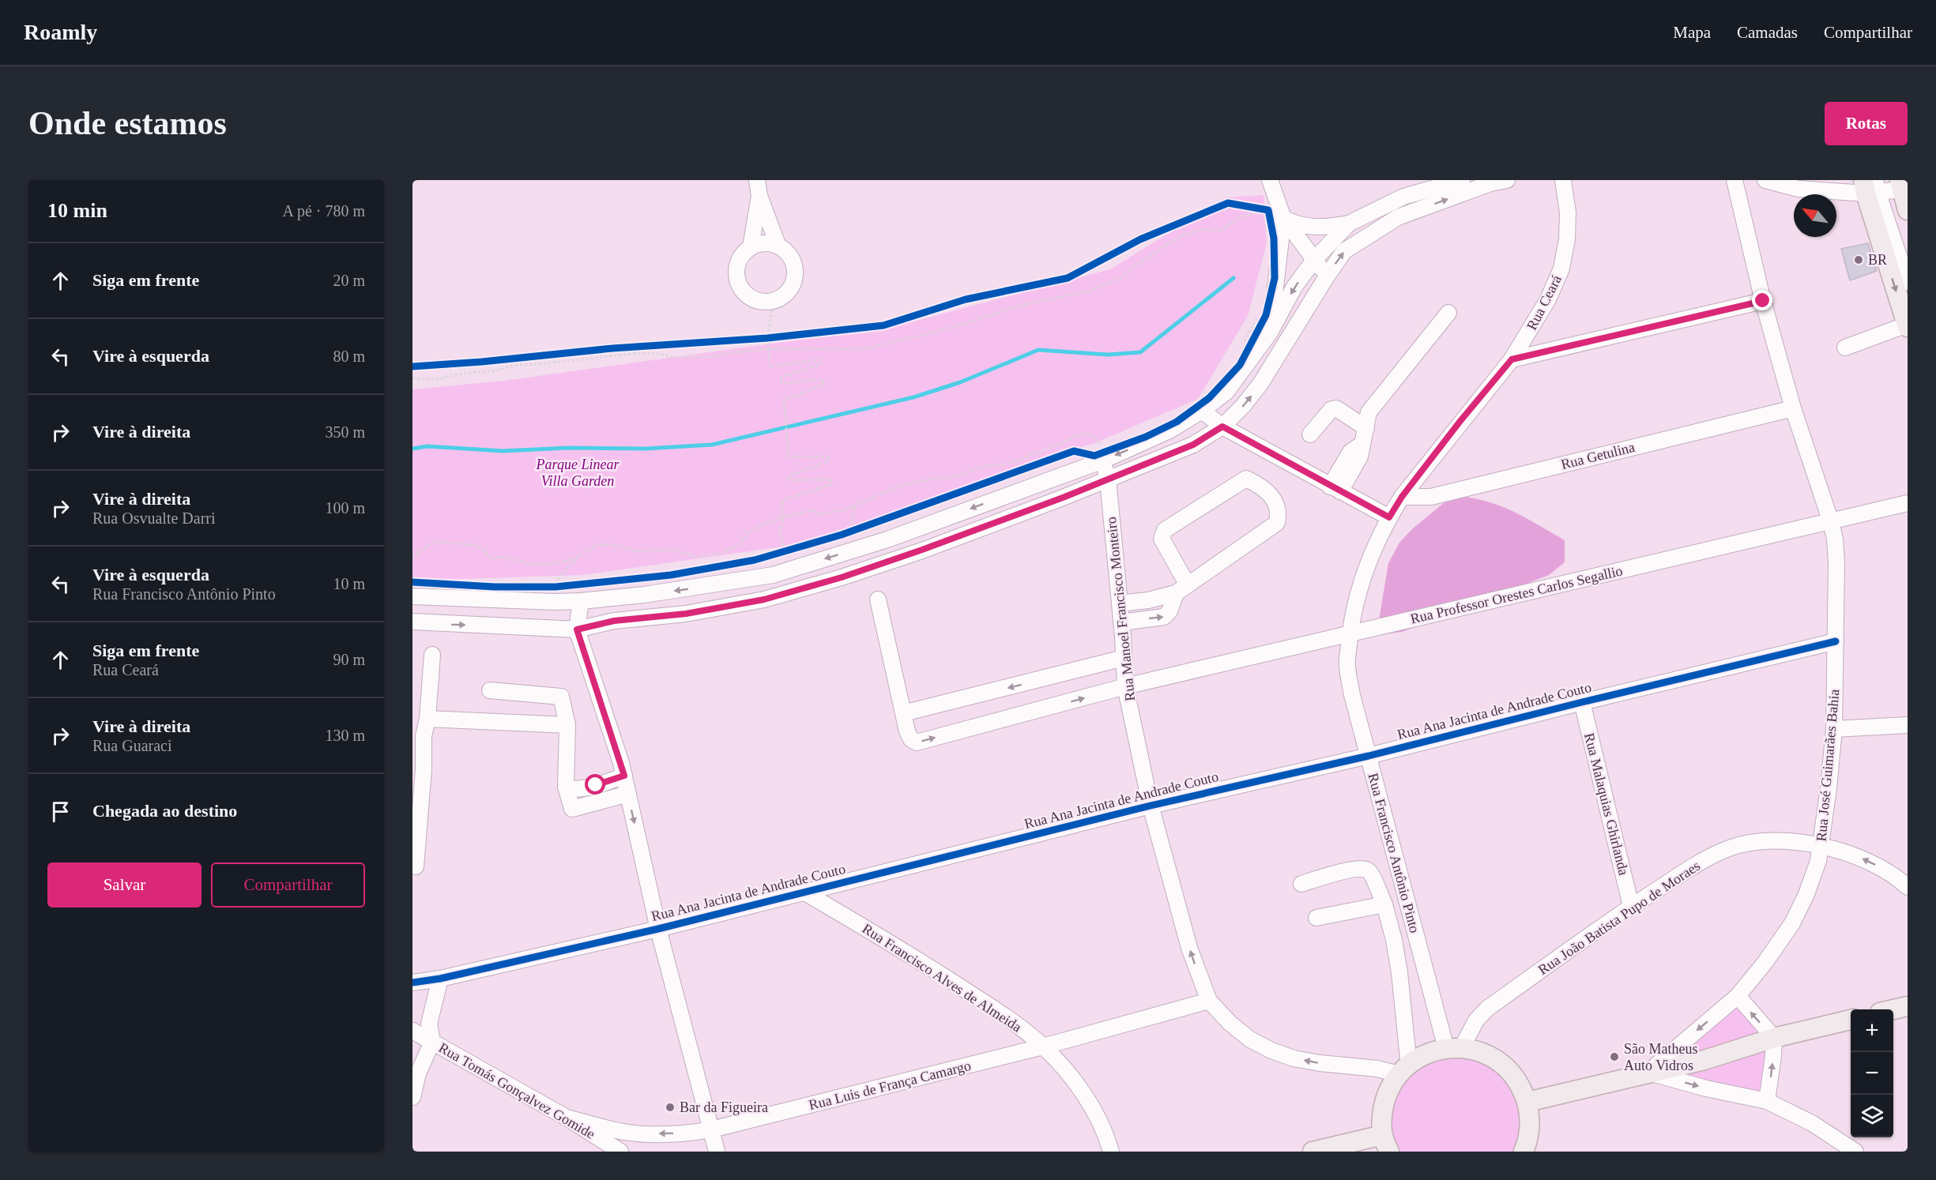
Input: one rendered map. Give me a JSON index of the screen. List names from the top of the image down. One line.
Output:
{"streets":{"street":["Rua Ceará","Rua Getulina","Rua Professor Orestes Carlos Segallio","Rua Manoel Francisco Monteiro","Rua Ana Jacinta de Andrade Couto","Rua José Guimarães Bahia","Rua Malaquias Ghirlanda","Rua Francisco Antônio Pinto","Rua João Batista Pupo de Moraes","Rua Francisco Alves de Almeida","Rua Luis de França Camargo","Rua Tomás Gonçalvez Gomide"]},"crossings":[["Rua Ceará","Rua Getulina"],["Rua Ceará","Rua Francisco Antônio Pinto"],["Rua Getulina","Rua José Guimarães Bahia"],["Rua Getulina","Rua Francisco Antônio Pinto"],["Rua Professor Orestes Carlos Segallio","Rua Manoel Francisco Monteiro"],["Rua Professor Orestes Carlos Segallio","Rua José Guimarães Bahia"],["Rua Professor Orestes Carlos Segallio","Rua Francisco Antônio Pinto"],["Rua Manoel Francisco Monteiro","Rua Ana Jacinta de Andrade Couto"],["Rua Manoel Francisco Monteiro","Rua Luis de França Camargo"],["Rua Ana Jacinta de Andrade Couto","Rua José Guimarães Bahia"],["Rua Ana Jacinta de Andrade Couto","Rua Malaquias Ghirlanda"],["Rua Ana Jacinta de Andrade Couto","Rua Francisco Antônio Pinto"],["Rua Ana Jacinta de Andrade Couto","Rua Francisco Alves de Almeida"],["Rua José Guimarães Bahia","Rua João Batista Pupo de Moraes"],["Rua Malaquias Ghirlanda","Rua João Batista Pupo de Moraes"],["Rua Francisco Antônio Pinto","Rua João Batista Pupo de Moraes"],["Rua Francisco Alves de Almeida","Rua Luis de França Camargo"],["Rua Luis de França Camargo","Rua Tomás Gonçalvez Gomide"]],"one_way":["Rua Manoel Francisco Monteiro"],"parks":["Parque Linear Villa Garden"],"places":["BR","São Matheus Auto Vidros","Bar da Figueira"],"north":"top left","page":{"header":"Roamly","nav":["Mapa","Camadas","Compartilhar"],"buttons":["Rotas",["Salvar","Compartilhar"]],"title":"Onde estamos","heading":["10 min","A pé · 780 m"],"list":[["Siga em frente","20 m"],["Vire à esquerda","80 m"],["Vire à direita","350 m"],["Vire à direita","Rua Osvualte Darri","100 m"],["Vire à esquerda","Rua Francisco Antônio Pinto","10 m"],["Siga em frente","Rua Ceará","90 m"],["Vire à direita","Rua Guaraci","130 m"],"Chegada ao destino"],"map_buttons":["+","−"]}}
